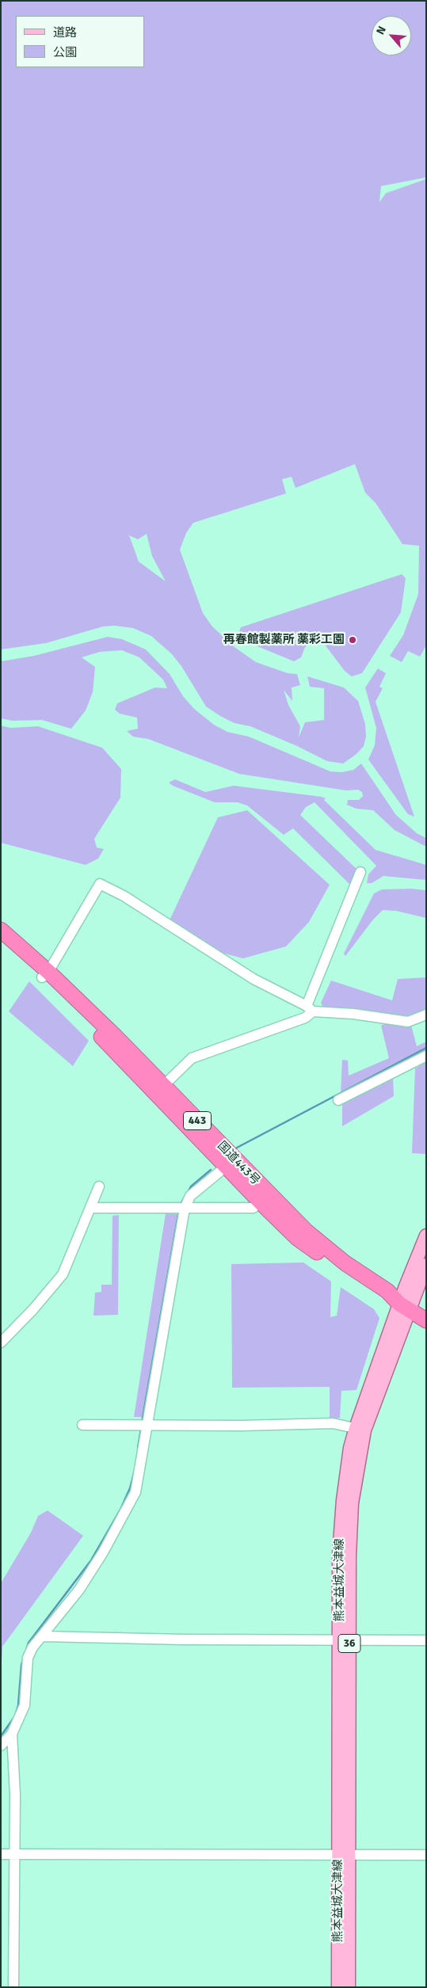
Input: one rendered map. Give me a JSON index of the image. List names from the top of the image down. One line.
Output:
{"streets":{"highway":["443","国道443号"],"main road":["熊本益城大津線","36"]},"crossings":[["国道443号","熊本益城大津線"]],"places":["再春館製薬所 薬彩工園"],"legend":["道路","公園"],"north":"top left"}
